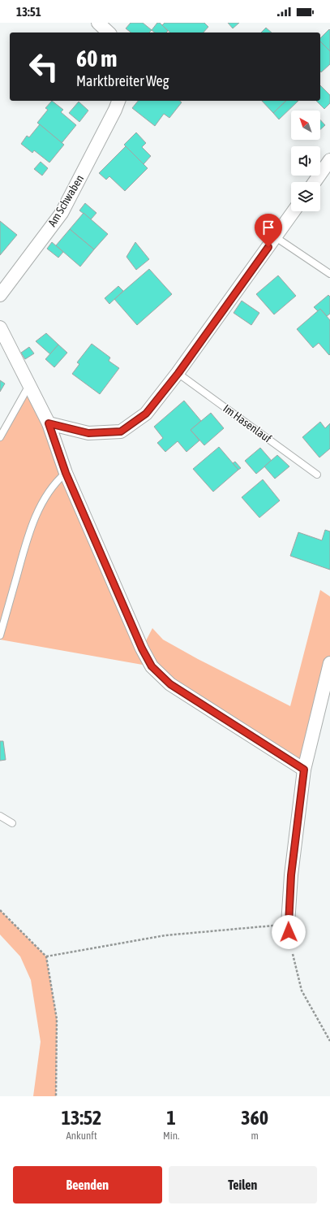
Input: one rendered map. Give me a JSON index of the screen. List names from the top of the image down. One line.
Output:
{"streets":{"street":["Am Schwaben"],"lane":["Im Hasenlauf"]},"north":"top left","page":{"status":"13:51","turn":["60 m","Marktbreiter Weg"],"eta":["13:52","Ankunft","1","Min.","360","m"],"buttons":["Beenden","Teilen"]}}
